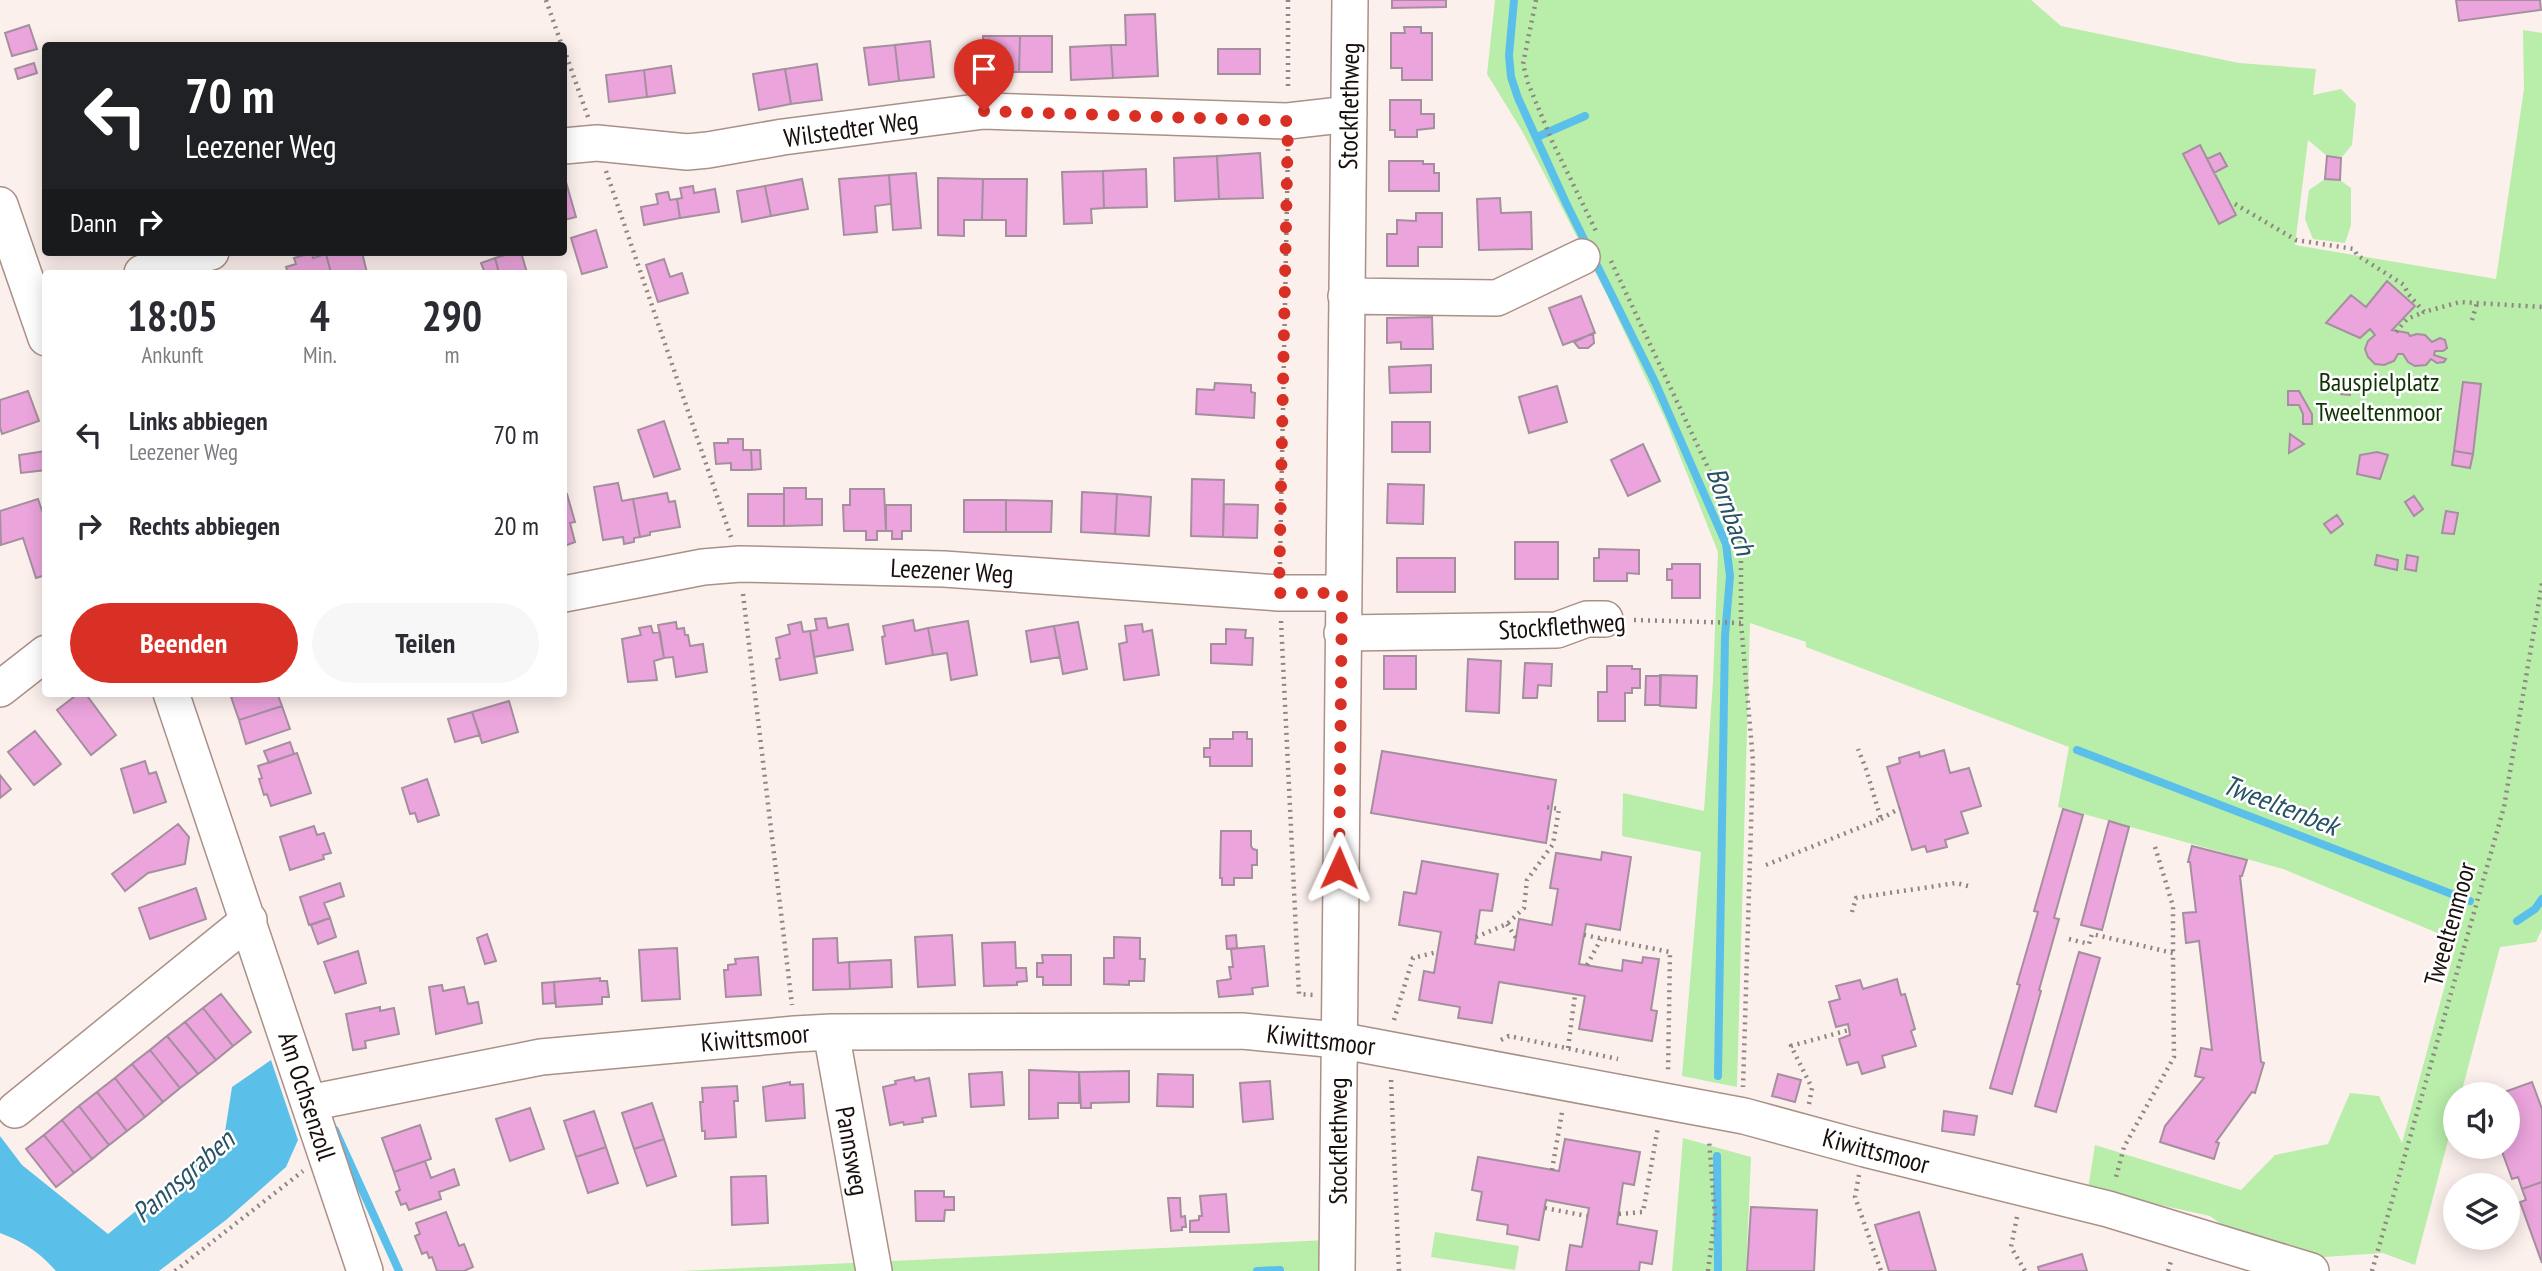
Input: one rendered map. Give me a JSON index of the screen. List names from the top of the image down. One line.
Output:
{"streets":{"street":["Stockflethweg","Wilstedter Weg","Leezener Weg","Kiwittsmoor","Am Ochsenzoll","Pannsweg"],"path":["Tweeltenmoor"]},"crossings":[["Stockflethweg","Wilstedter Weg"],["Stockflethweg","Leezener Weg"],["Stockflethweg","Kiwittsmoor"],["Kiwittsmoor","Am Ochsenzoll"],["Kiwittsmoor","Pannsweg"]],"water":["Bornbach","Tweeltenbek","Pannsgraben"],"parks":["Bauspielplatz Tweeltenmoor"],"page":{"turn":["70 m","Leezener Weg"],"then":"Dann","eta":["18:05","Ankunft","4","Min.","290","m"],"list":[{"name":"Links abbiegen","note":"Leezener Weg","value":"70 m"},{"name":"Rechts abbiegen","value":"20 m"}],"buttons":["Beenden","Teilen"]}}
